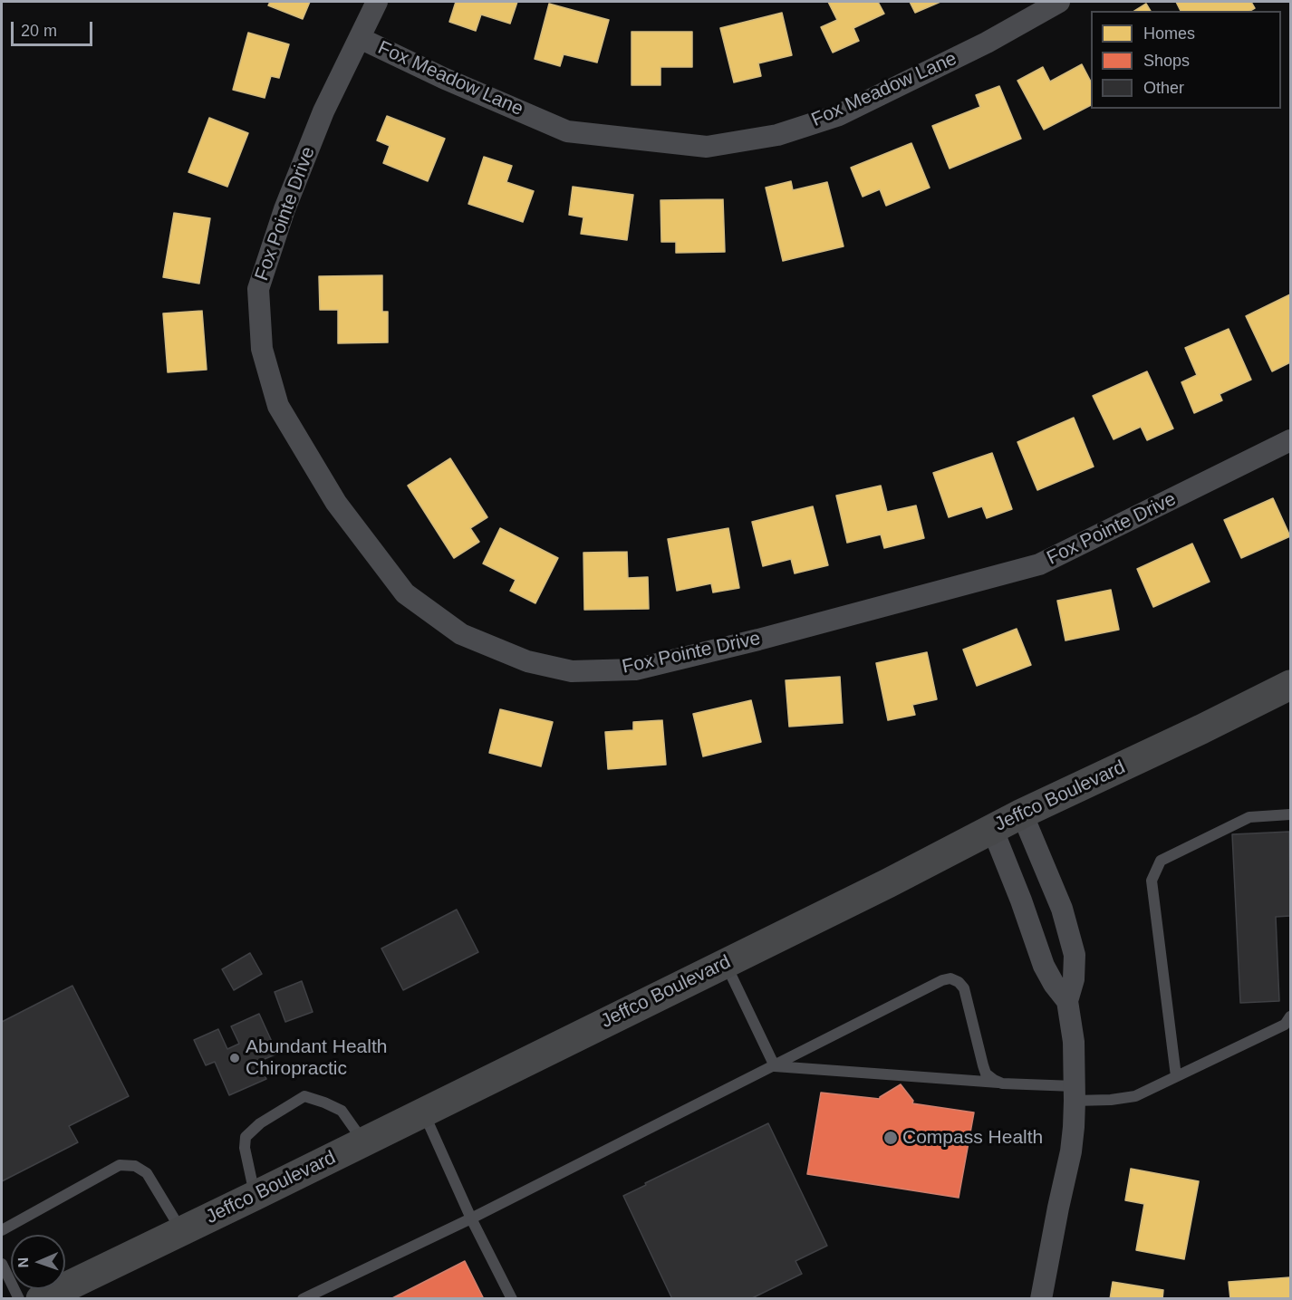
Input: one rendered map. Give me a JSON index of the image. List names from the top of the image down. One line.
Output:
{"streets":{"main road":["Jeffco Boulevard"],"street":["Fox Meadow Lane","Fox Pointe Drive"]},"crossings":[["Fox Meadow Lane","Fox Pointe Drive"]],"places":["Abundant Health Chiropractic","Compass Health"],"legend":["Homes","Shops","Other"],"scale_bar":"20 m","north":"left"}
